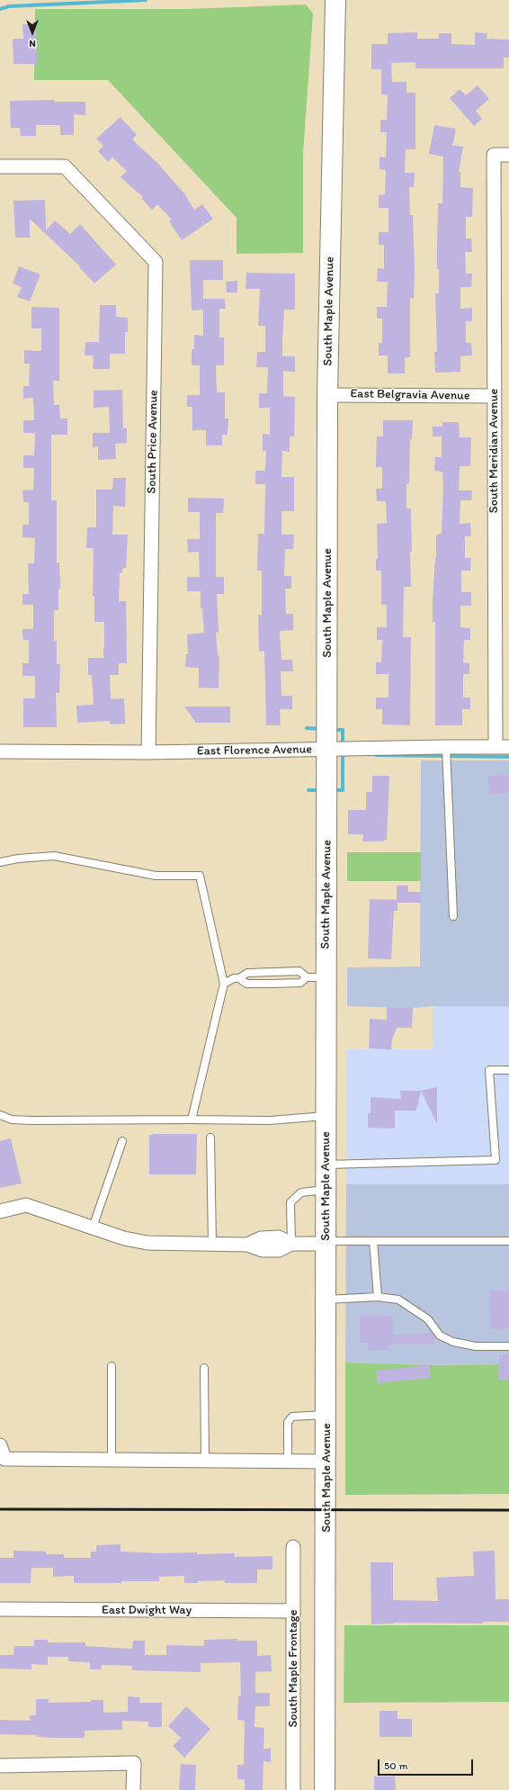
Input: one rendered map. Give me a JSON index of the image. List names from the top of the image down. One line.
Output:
{"streets":{"main road":["South Maple Avenue"],"street":["East Belgravia Avenue","South Price Avenue","South Meridian Avenue","East Florence Avenue","East Dwight Way","South Maple Frontage"]},"crossings":[["South Maple Avenue","East Belgravia Avenue"],["South Maple Avenue","East Florence Avenue"],["East Belgravia Avenue","South Meridian Avenue"],["South Price Avenue","East Florence Avenue"],["South Meridian Avenue","East Florence Avenue"],["East Dwight Way","South Maple Frontage"]],"scale_bar":"50 m","north":"bottom"}
